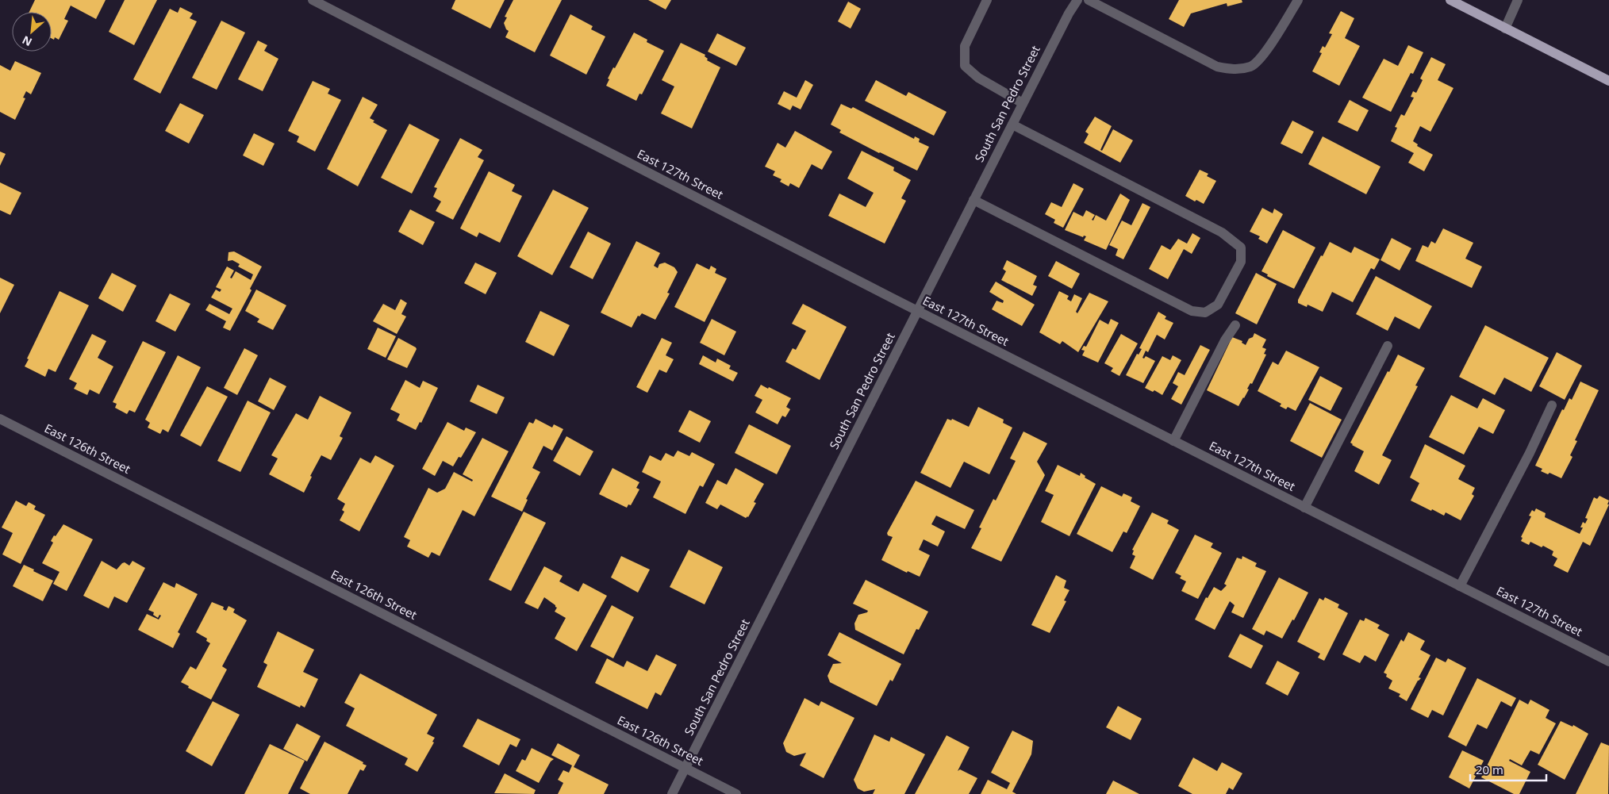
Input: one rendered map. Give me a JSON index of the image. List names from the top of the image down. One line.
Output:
{"streets":{"street":["South San Pedro Street","East 127th Street","East 126th Street"]},"crossings":[["South San Pedro Street","East 127th Street"],["South San Pedro Street","East 126th Street"]],"scale_bar":"20 m","north":"bottom left"}
